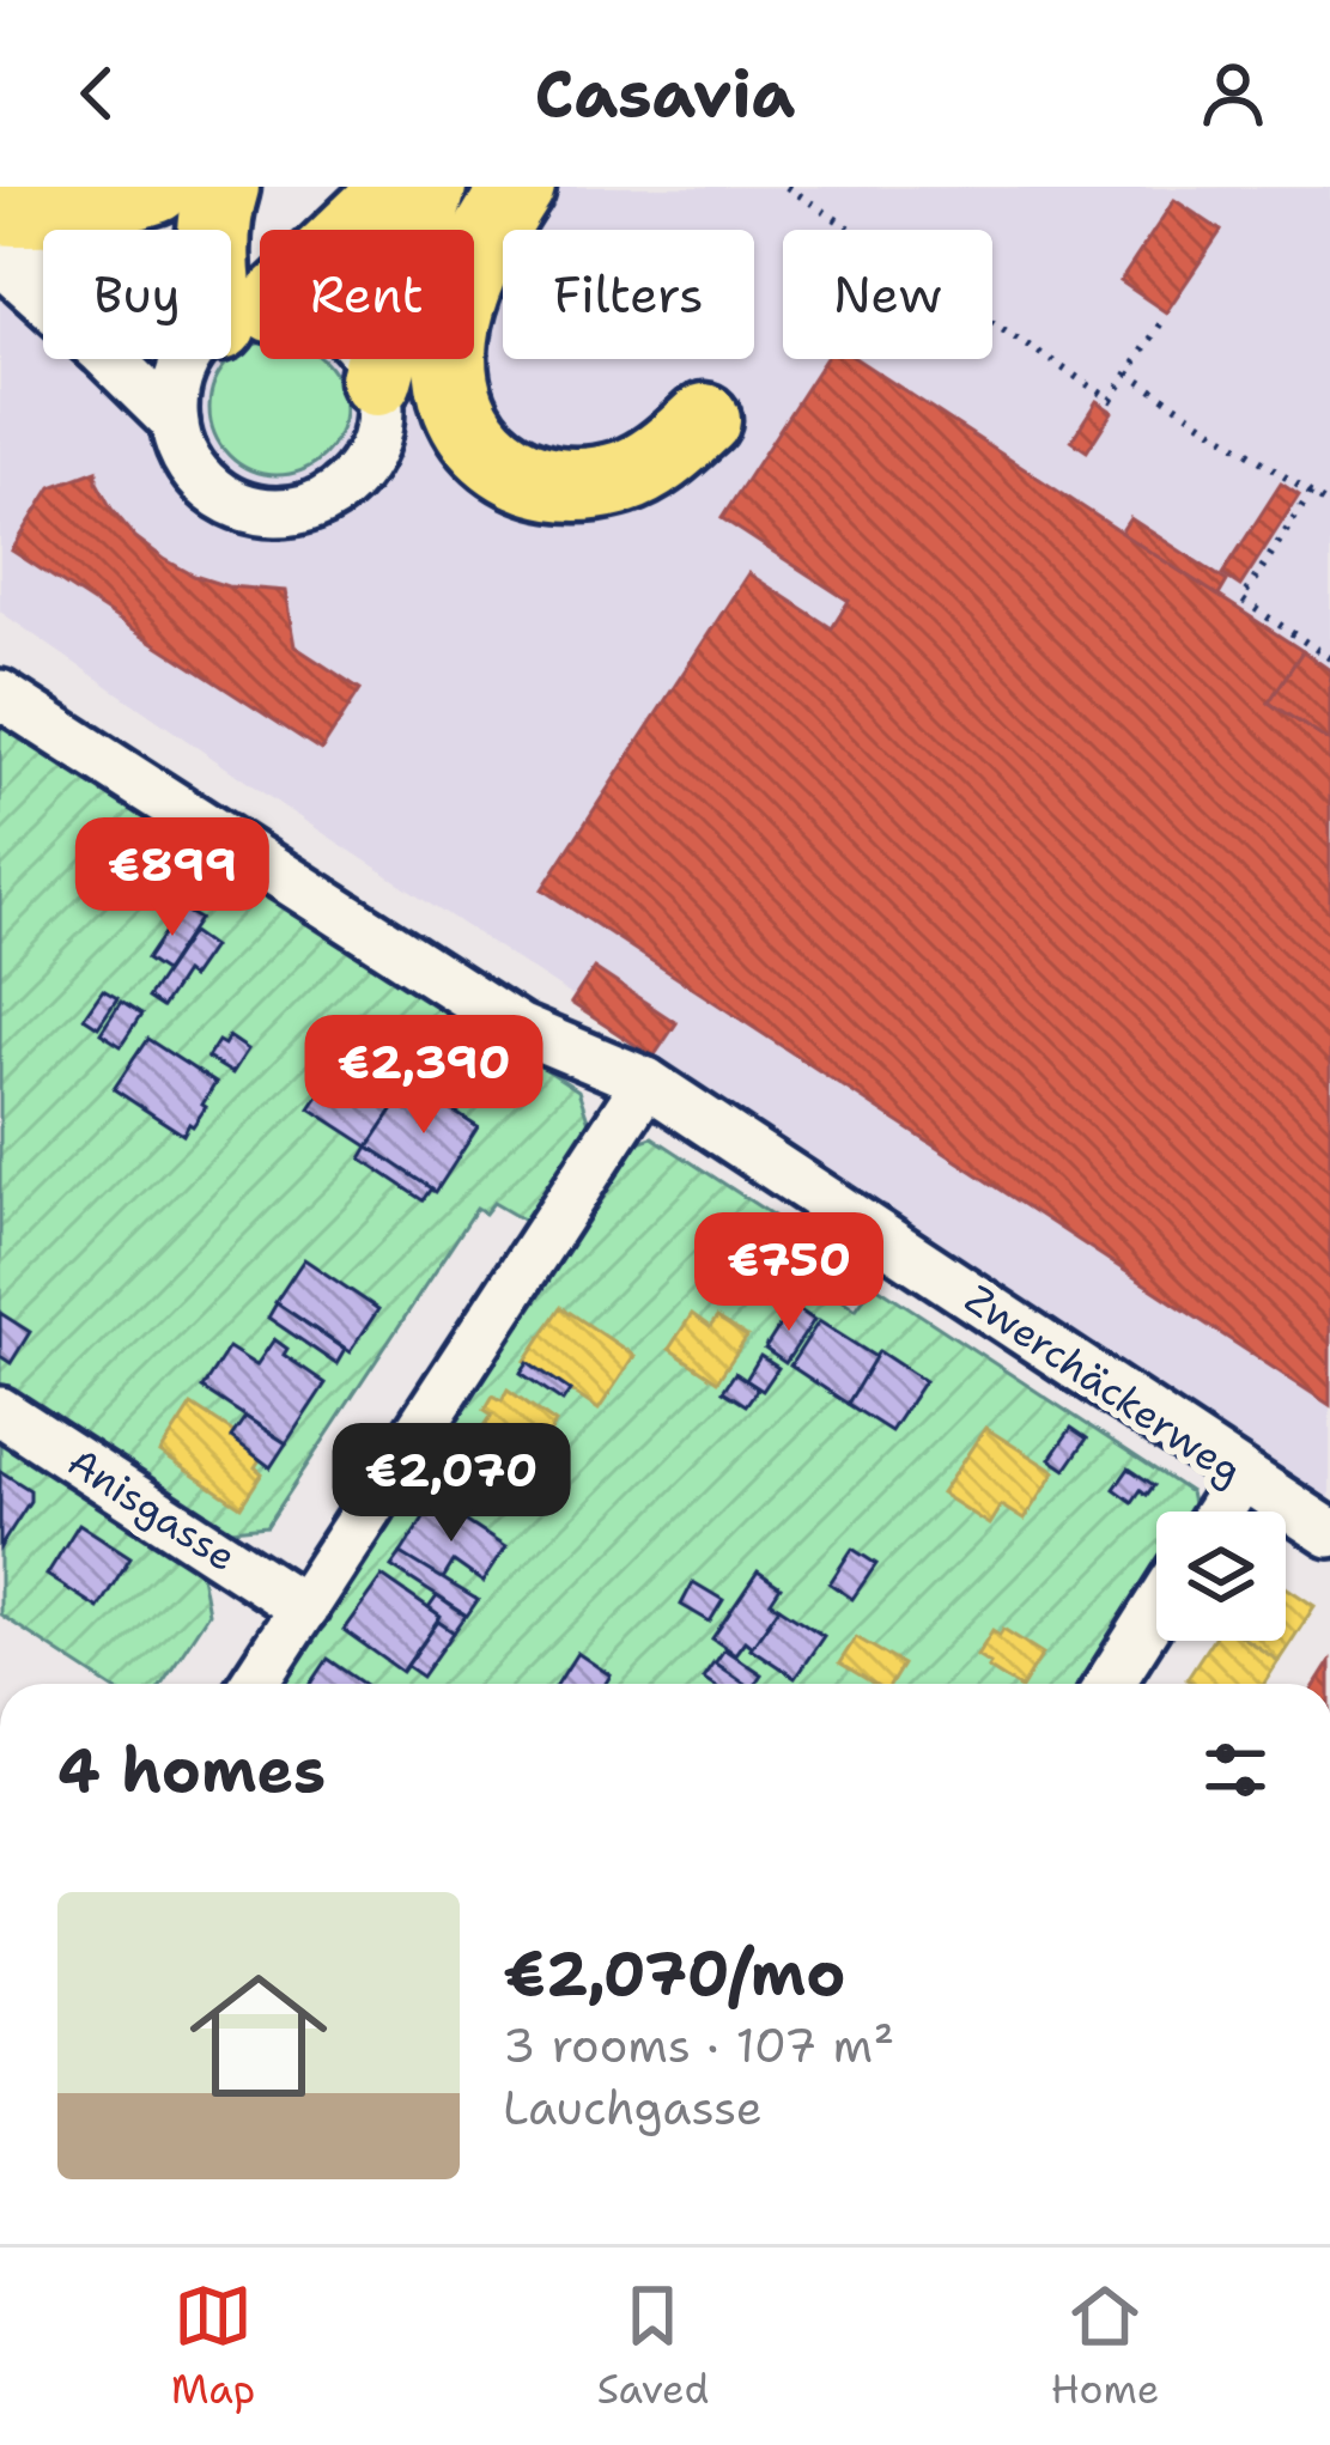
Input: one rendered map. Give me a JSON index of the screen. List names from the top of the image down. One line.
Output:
{"streets":{"street":["Zwerchäckerweg","Anisgasse"]},"page":{"header":"Casavia","chip":["Buy","Rent","Filters","New"],"price":["€899","€2,390","€750","€2,070"],"heading":"4 homes","list":[{"name":"€2,070/mo","note":"3 rooms · 107 m² · Lauchgasse"}],"tabs":["Map","Saved","Home"]}}
